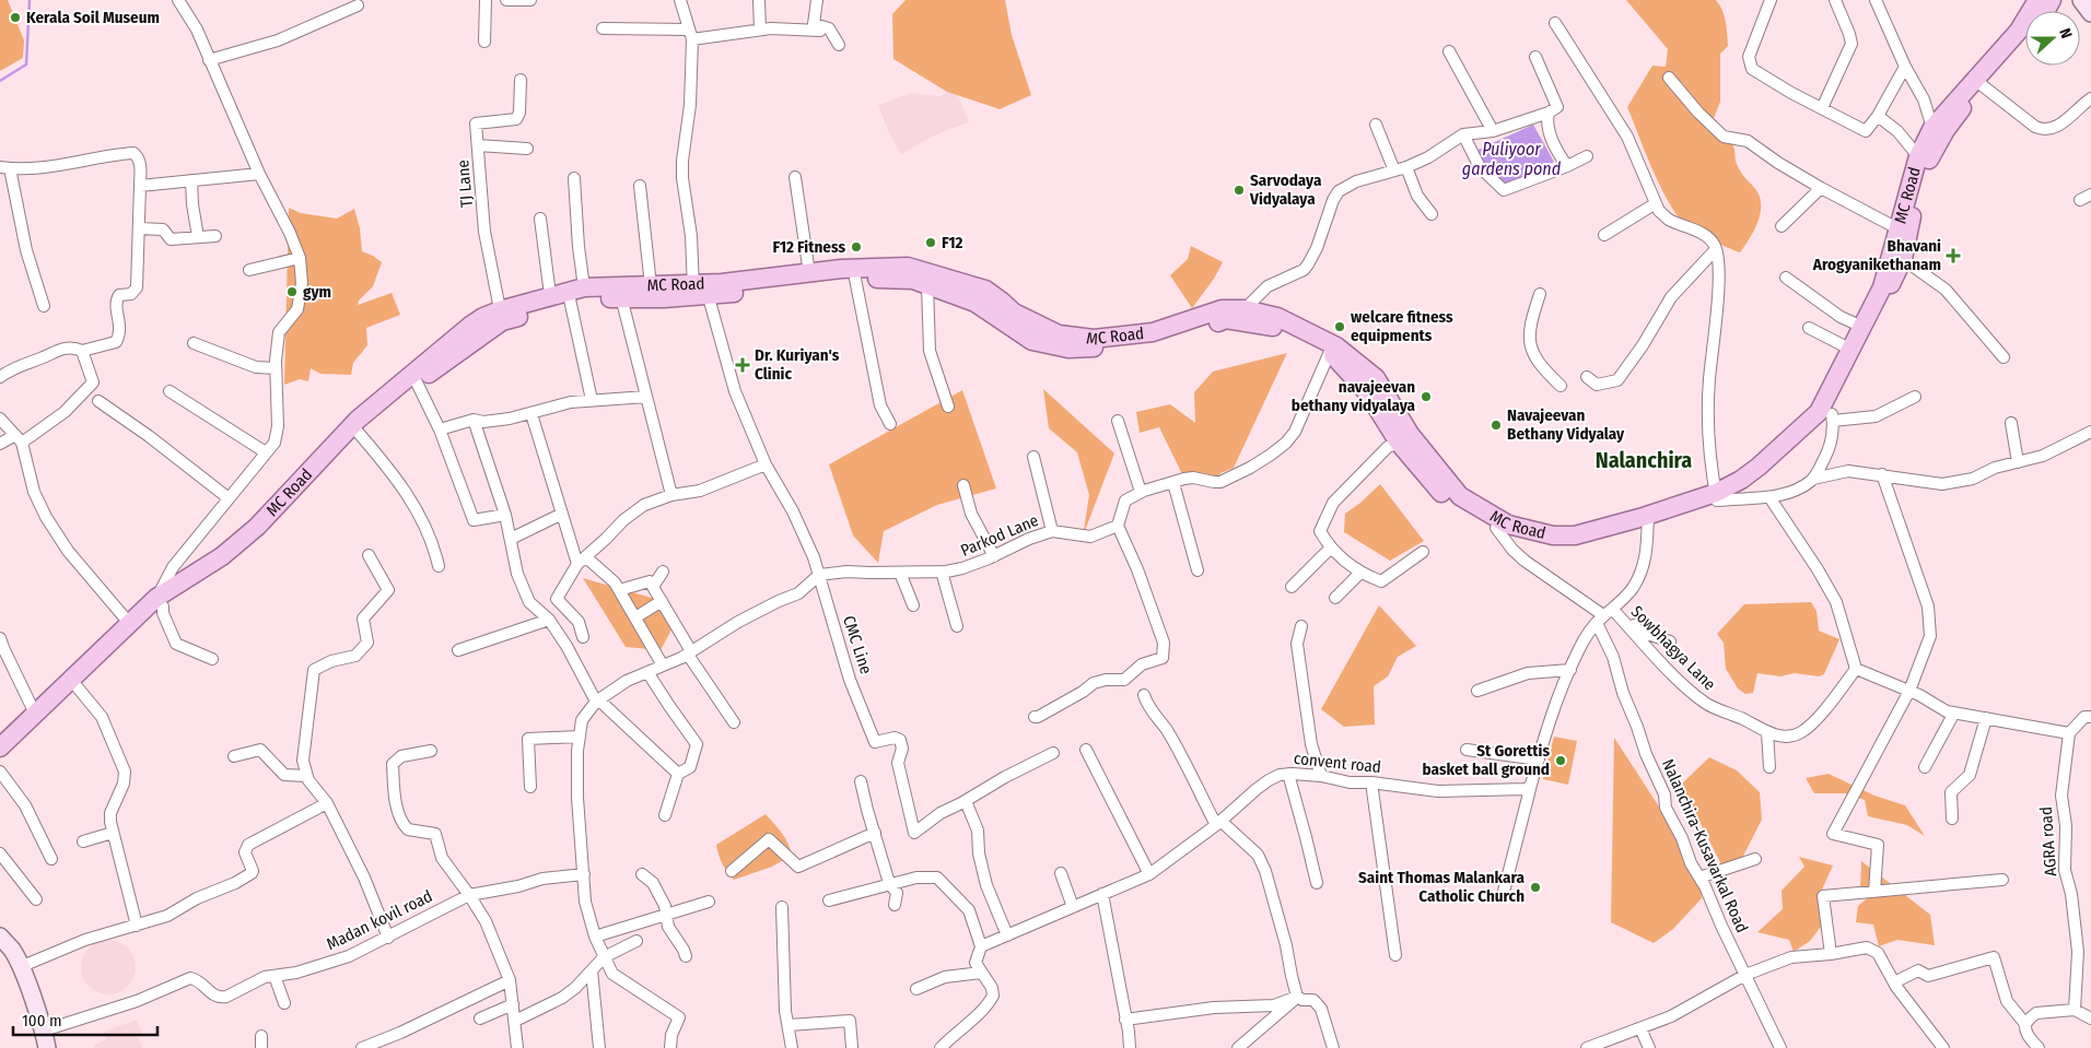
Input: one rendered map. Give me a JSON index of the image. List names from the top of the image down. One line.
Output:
{"streets":{"main road":["MC Road"],"street":["TJ Lane","Parkod Lane","CMC Line","Sowbhagya Lane","convent road","AGRA road","Nalanchira-Kusavarkal Road","Madan kovil road"]},"crossings":[["TJ Lane","MC Road"],["MC Road","CMC Line"],["Parkod Lane","CMC Line"],["Sowbhagya Lane","Nalanchira-Kusavarkal Road"]],"districts":["Nalanchira"],"water":["Puliyoor gardens pond"],"places":{"other":["Kerala Soil Museum","Sarvodaya Vidyalaya","F12","F12 Fitness","gym","welcare fitness equipments","navajeevan bethany vidyalaya","Navajeevan Bethany Vidyalay","St Gorettis basket ball ground","Saint Thomas Malankara Catholic Church"],"health":["Bhavani Arogyanikethanam","Dr. Kuriyan's Clinic"]},"scale_bar":"100 m","north":"right"}
